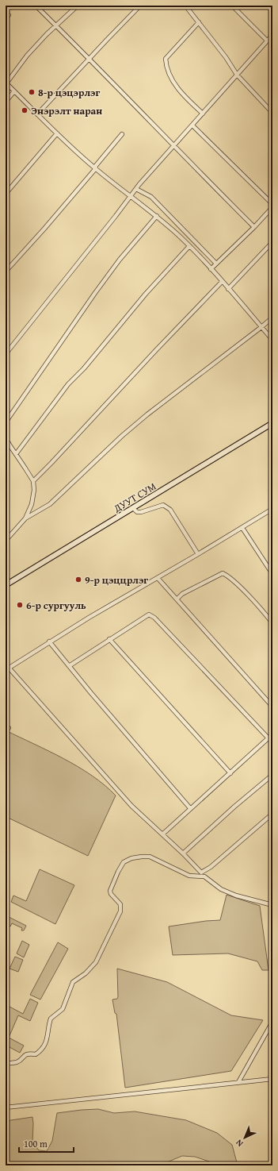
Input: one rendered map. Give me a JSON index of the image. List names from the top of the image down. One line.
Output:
{"streets":{"main road":["ДУУТ СУМ"]},"places":["8-р цэцэрлэг","Энэрэлт наран","9-р цэццрлэг","6-р сургууль"],"scale_bar":"100 m","north":"bottom left"}
